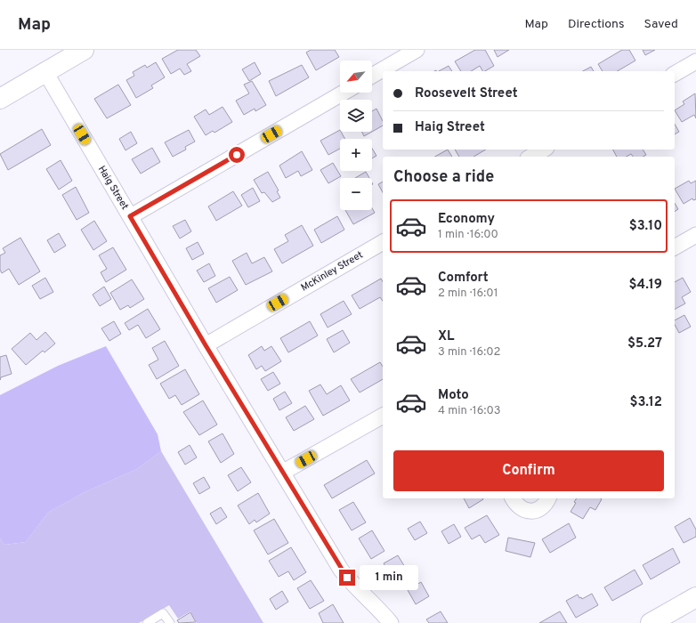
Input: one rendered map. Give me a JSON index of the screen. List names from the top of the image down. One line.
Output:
{"streets":{"street":["Haig Street","McKinley Street"]},"crossings":[["Haig Street","McKinley Street"]],"north":"bottom left","page":{"header":"Map","nav":["Map","Directions","Saved"],"map_buttons":["+","−"],"banner":["Roosevelt Street","Haig Street"],"heading":"Choose a ride","list":[{"name":"Economy","note":"1 min · 16:00","value":"$3.10"},{"name":"Comfort","note":"2 min · 16:01","value":"$4.19"},{"name":"XL","note":"3 min · 16:02","value":"$5.27"},{"name":"Moto","note":"4 min · 16:03","value":"$3.12"}],"buttons":"Confirm","bubble":"1 min"}}
